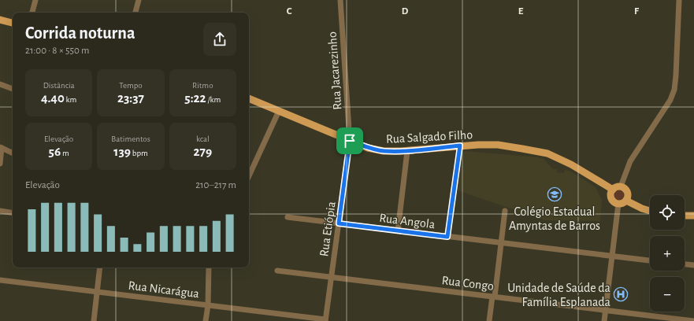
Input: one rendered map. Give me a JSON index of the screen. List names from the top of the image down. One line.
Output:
{"streets":{"main road":["Rua Salgado Filho"],"street":["Rua Jacarezinho","Rua Angola","Rua Etiópia","Rua Congo","Rua Nicarágua"]},"crossings":[["Rua Jacarezinho","Rua Salgado Filho"],["Rua Jacarezinho","Rua Etiópia"],["Rua Salgado Filho","Rua Etiópia"],["Rua Angola","Rua Etiópia"],["Rua Etiópia","Rua Congo"],["Rua Etiópia","Rua Nicarágua"]],"places":{"school or university":["Colégio Estadual Amyntas de Barros"],"hospital":["Unidade de Saúde da Família Esplanada"]},"page":{"heading":["Corrida noturna","21:00 · 8 × 550 m"],"stats":[["Distância","4.40 km"],["Tempo","23:37"],["Ritmo","5:22 /km"],["Elevação","56 m"],["Batimentos","139 bpm"],["kcal","279"]],"chart":["Elevação","210–217 m"],"map_buttons":["+","−"]},"grid":{"columns":["C","D","E","F"]}}
